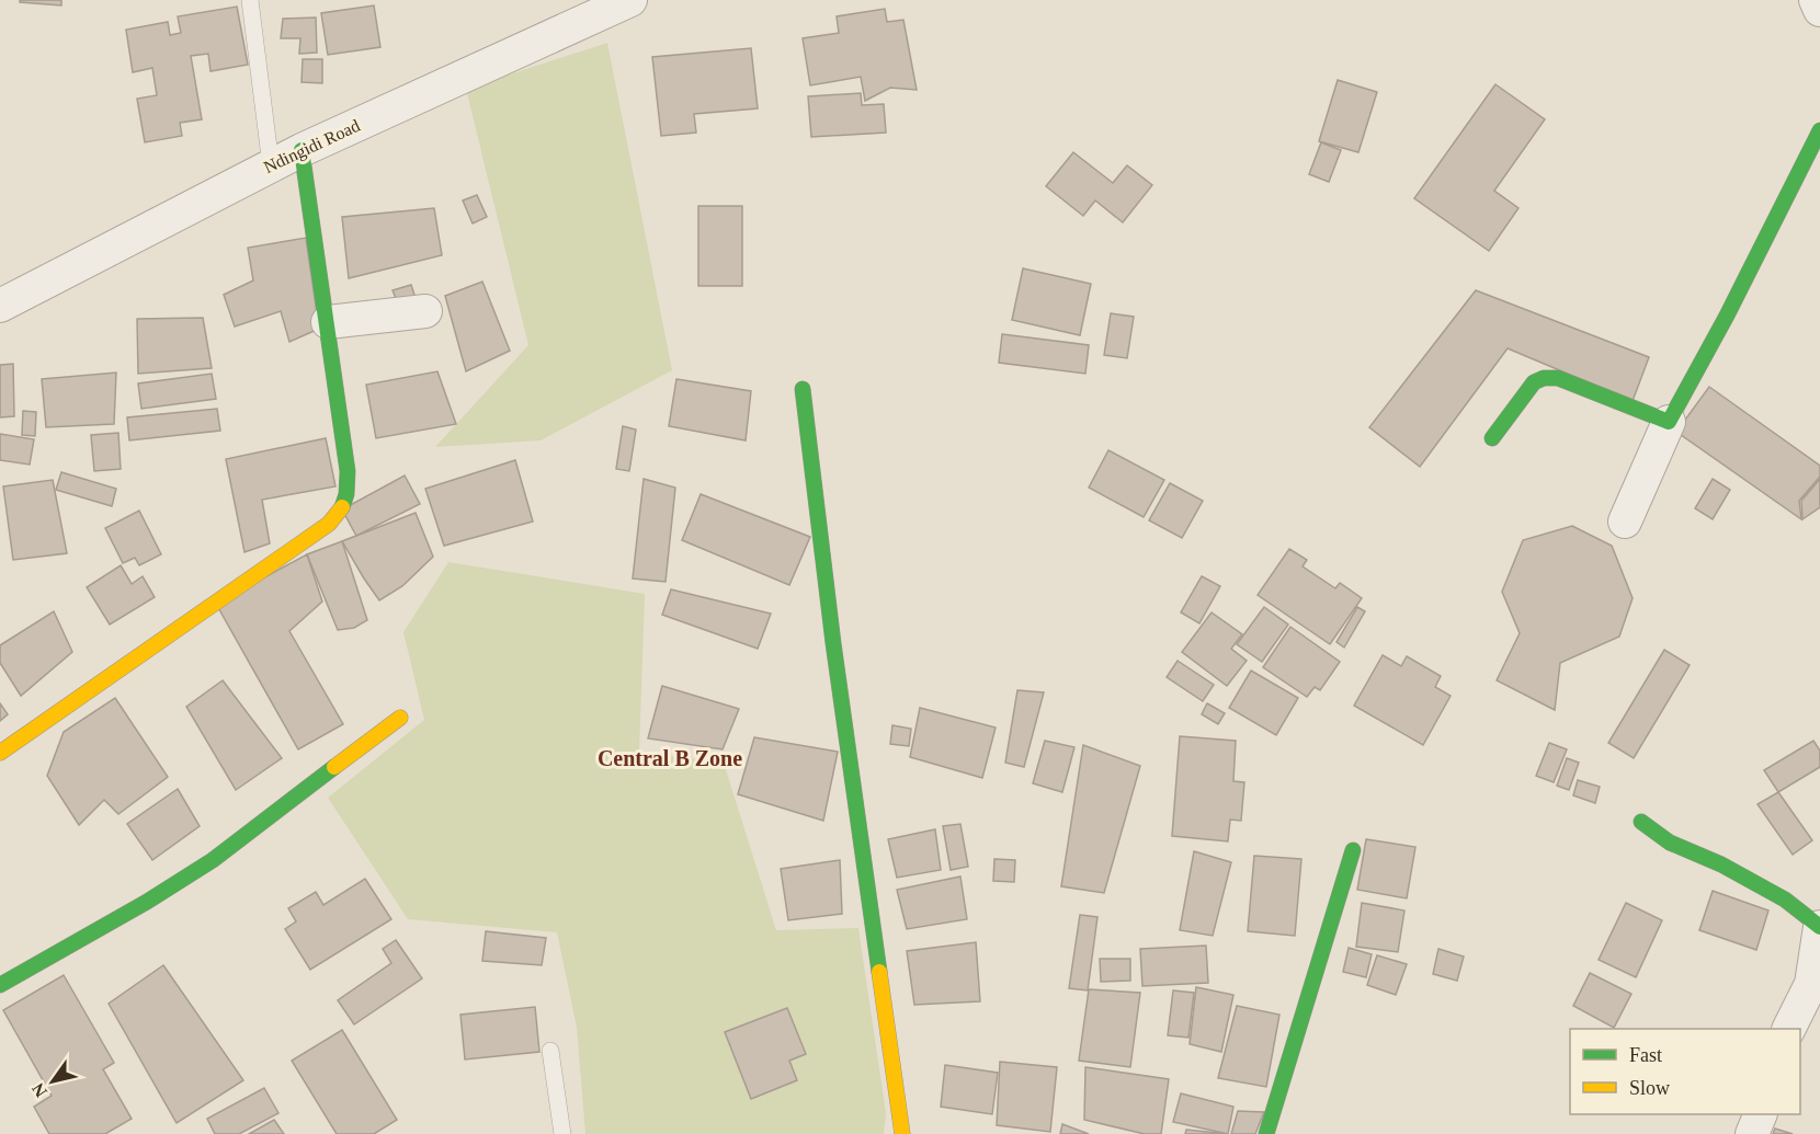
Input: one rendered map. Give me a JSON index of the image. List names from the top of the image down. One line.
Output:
{"streets":{"street":["Ndingidi Road"]},"districts":["Central B Zone"],"legend":["Fast","Slow"],"north":"bottom left"}
